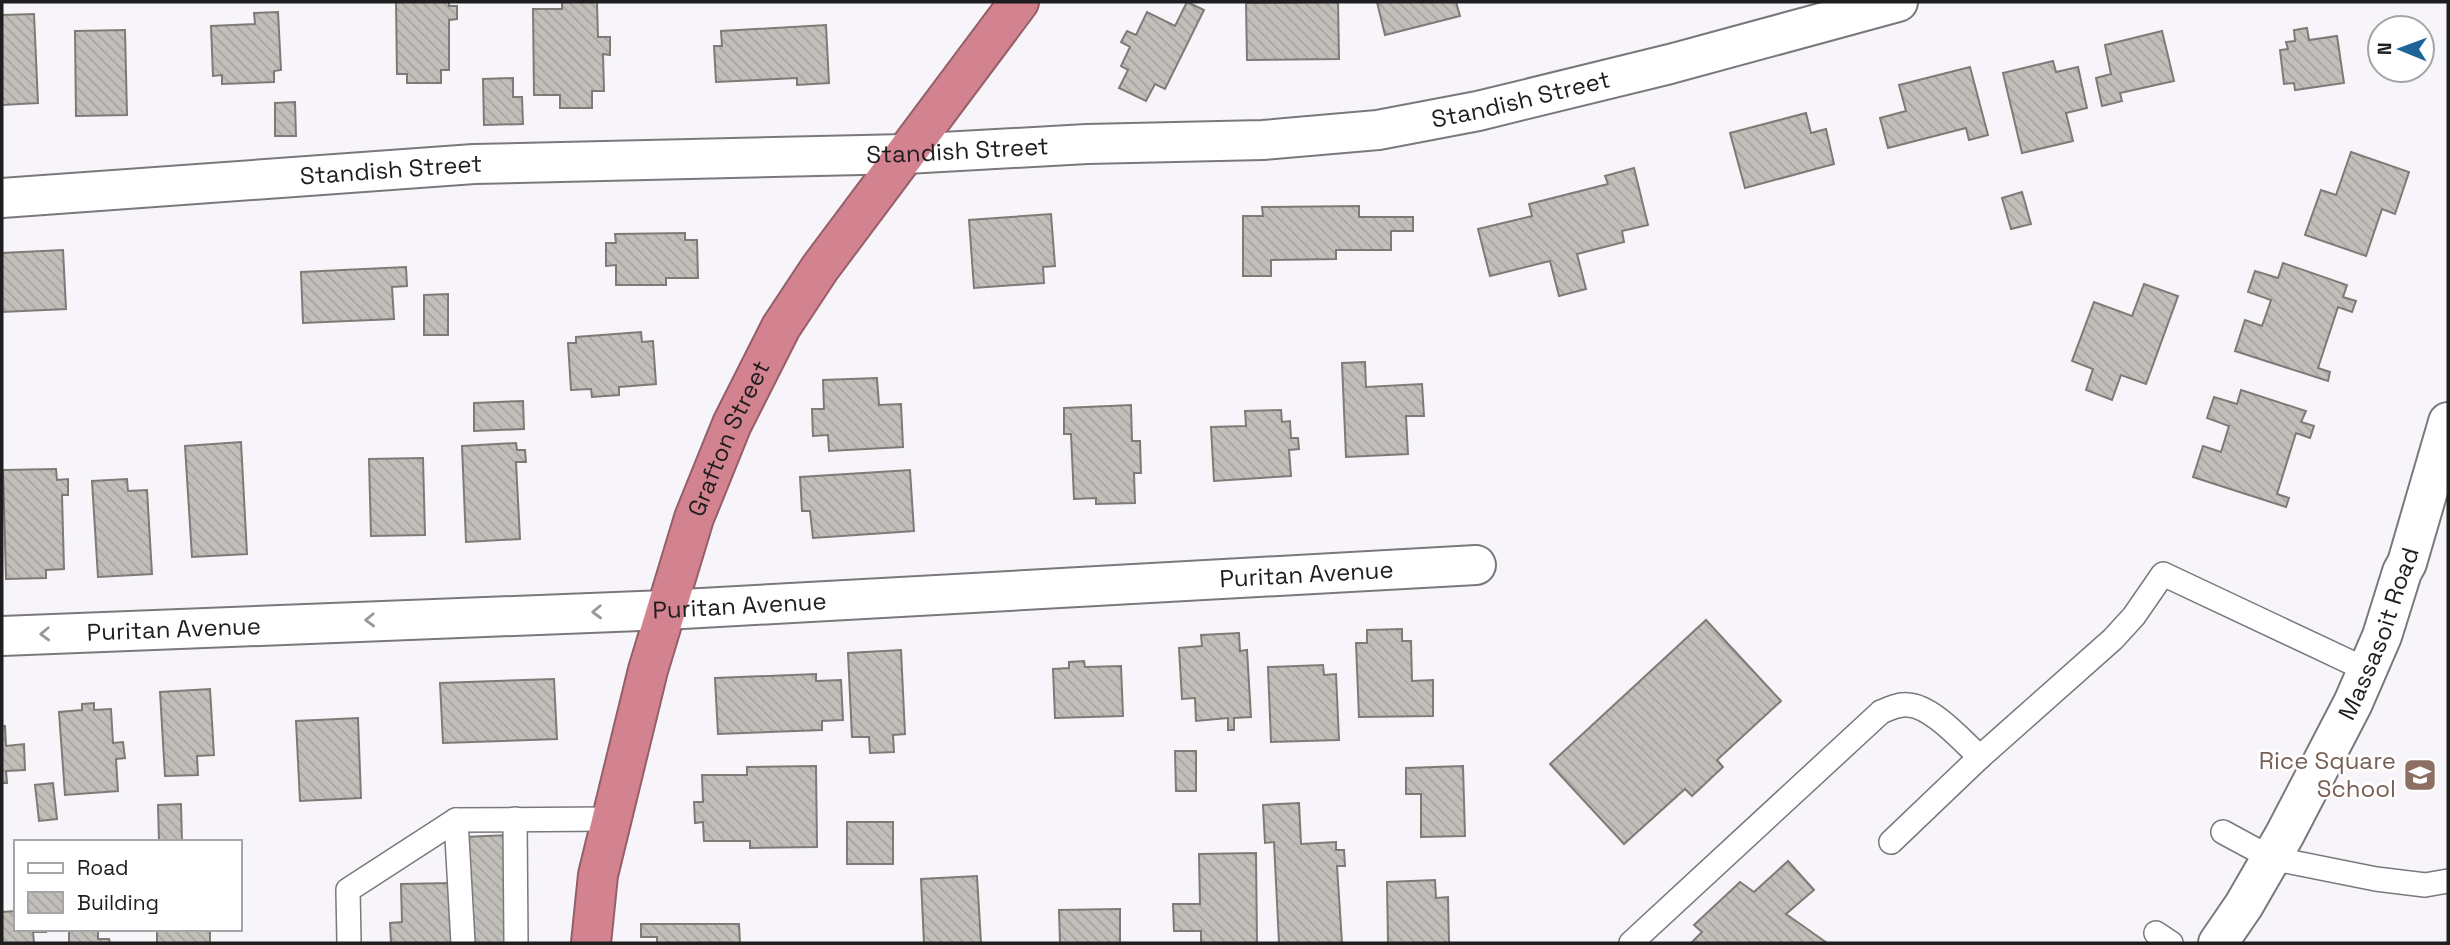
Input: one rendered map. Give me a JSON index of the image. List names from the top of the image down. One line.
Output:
{"streets":{"highway":["Grafton Street"],"street":["Standish Street","Puritan Avenue","Massasoit Road"]},"crossings":[["Standish Street","Grafton Street"],["Grafton Street","Puritan Avenue"]],"one_way":["Puritan Avenue"],"places":{"school or university":["Rice Square School"]},"legend":["Road","Building"],"north":"left"}
